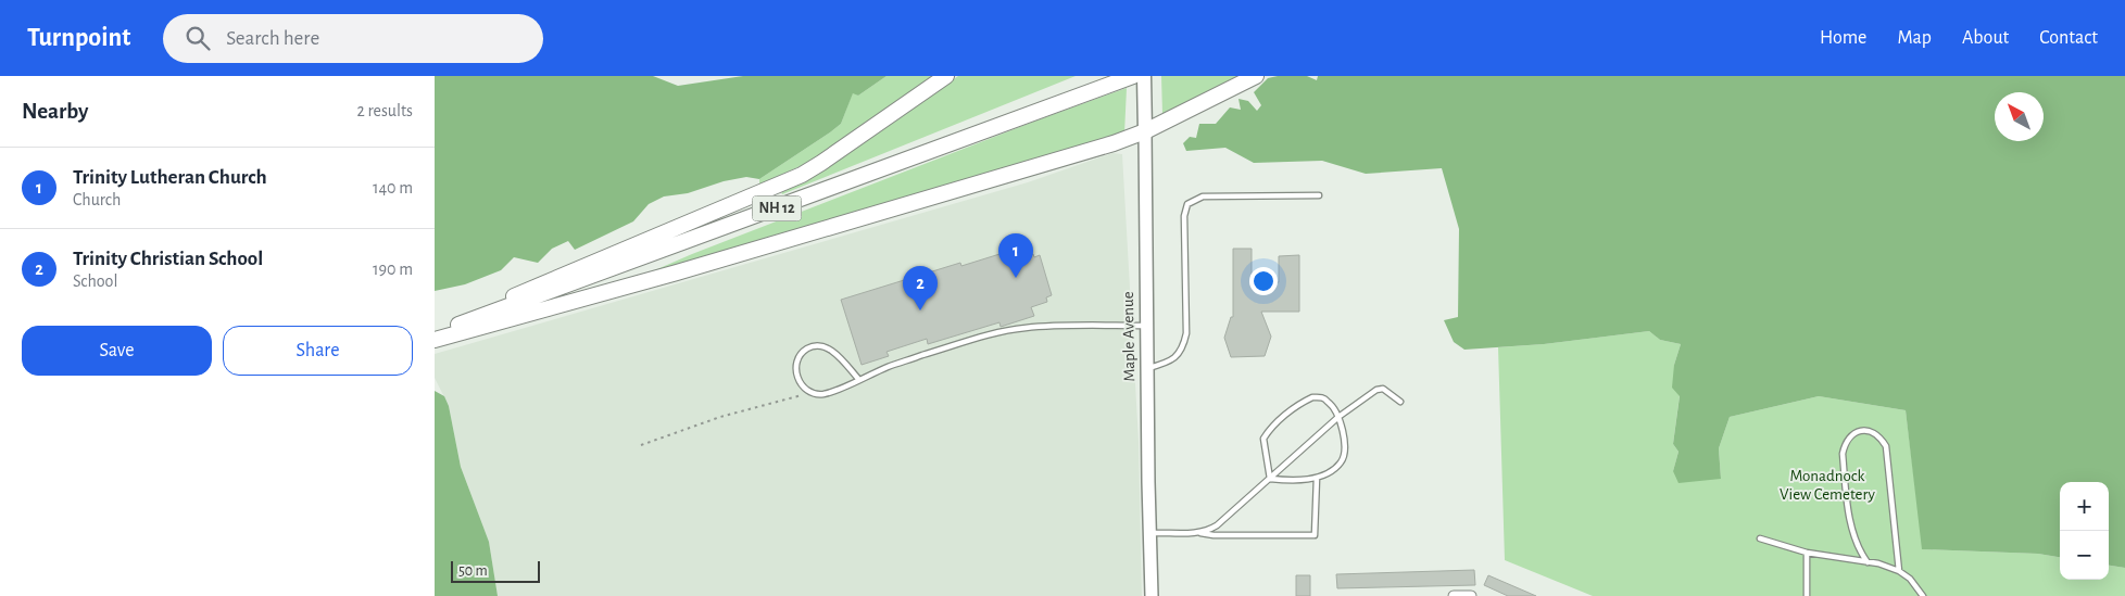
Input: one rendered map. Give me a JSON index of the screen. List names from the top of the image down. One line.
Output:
{"streets":{"highway":["NH 12"],"main road":["Maple Avenue"]},"parks":["Monadnock View Cemetery"],"scale_bar":"50 m","north":"top left","page":{"header":"Turnpoint","search":"Search here","nav":["Home","Map","About","Contact"],"heading":["Nearby","2 results"],"list":[{"mark":"1","name":"Trinity Lutheran Church","note":"Church","value":"140 m"},{"mark":"2","name":"Trinity Christian School","note":"School","value":"190 m"}],"pins":["1","2"],"buttons":["Save","Share"],"map_buttons":["+","−"],"scale":"50 m"}}
